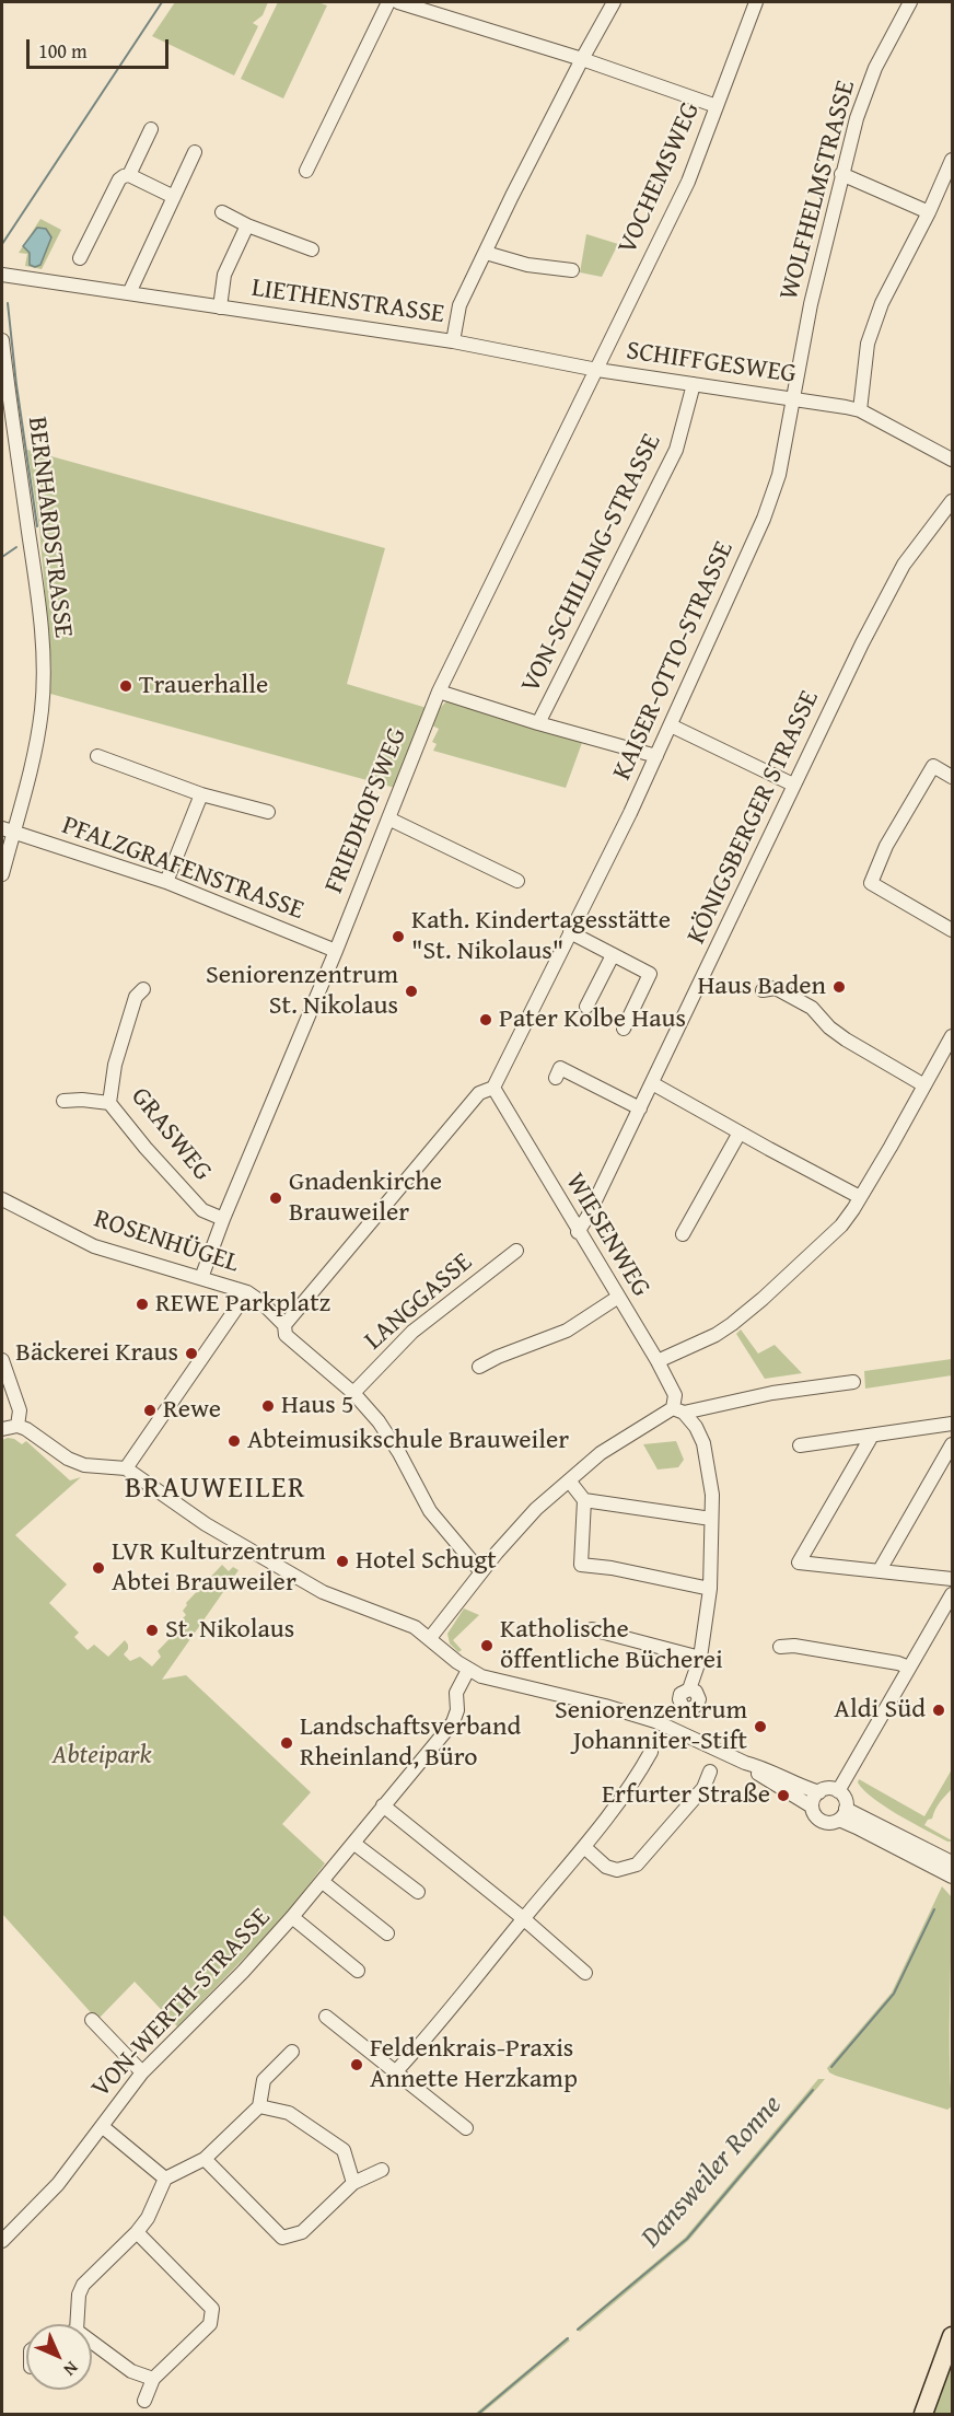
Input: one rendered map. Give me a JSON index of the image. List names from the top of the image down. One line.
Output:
{"streets":{"street":["VOCHEMSWEG","WOLFHELMSTRASSE","LIETHENSTRASSE","SCHIFFGESWEG","BERNHARDSTRASSE","VON-SCHILLING-STRASSE","KAISER-OTTO-STRASSE","FRIEDHOFSWEG","KÖNIGSBERGER STRASSE","PFALZGRAFENSTRASSE","GRASWEG","WIESENWEG","ROSENHÜGEL","LANGGASSE","VON-WERTH-STRASSE"]},"crossings":[["VOCHEMSWEG","SCHIFFGESWEG"],["VOCHEMSWEG","FRIEDHOFSWEG"],["WOLFHELMSTRASSE","SCHIFFGESWEG"],["WOLFHELMSTRASSE","KAISER-OTTO-STRASSE"],["LIETHENSTRASSE","SCHIFFGESWEG"],["SCHIFFGESWEG","VON-SCHILLING-STRASSE"],["SCHIFFGESWEG","KAISER-OTTO-STRASSE"],["SCHIFFGESWEG","FRIEDHOFSWEG"],["BERNHARDSTRASSE","PFALZGRAFENSTRASSE"],["KAISER-OTTO-STRASSE","WIESENWEG"],["FRIEDHOFSWEG","PFALZGRAFENSTRASSE"],["FRIEDHOFSWEG","GRASWEG"],["FRIEDHOFSWEG","ROSENHÜGEL"],["KÖNIGSBERGER STRASSE","WIESENWEG"]],"districts":["BRAUWEILER"],"water":["Dansweiler Ronne"],"parks":["Abteipark"],"places":["Trauerhalle","Kath. Kindertagesstätte \"St. Nikolaus\"","Haus Baden","Seniorenzentrum St. Nikolaus","Pater Kolbe Haus","Gnadenkirche Brauweiler","REWE Parkplatz","Bäckerei Kraus","Haus 5","Rewe","Abteimusikschule Brauweiler","Hotel Schugt","LVR Kulturzentrum Abtei Brauweiler","St. Nikolaus","Katholische öffentliche Bücherei","Aldi Süd","Seniorenzentrum Johanniter-Stift","Landschaftsverband Rheinland, Büro","Erfurter Straße","Feldenkrais-Praxis Annette Herzkamp"],"scale_bar":"100 m","north":"bottom right"}
